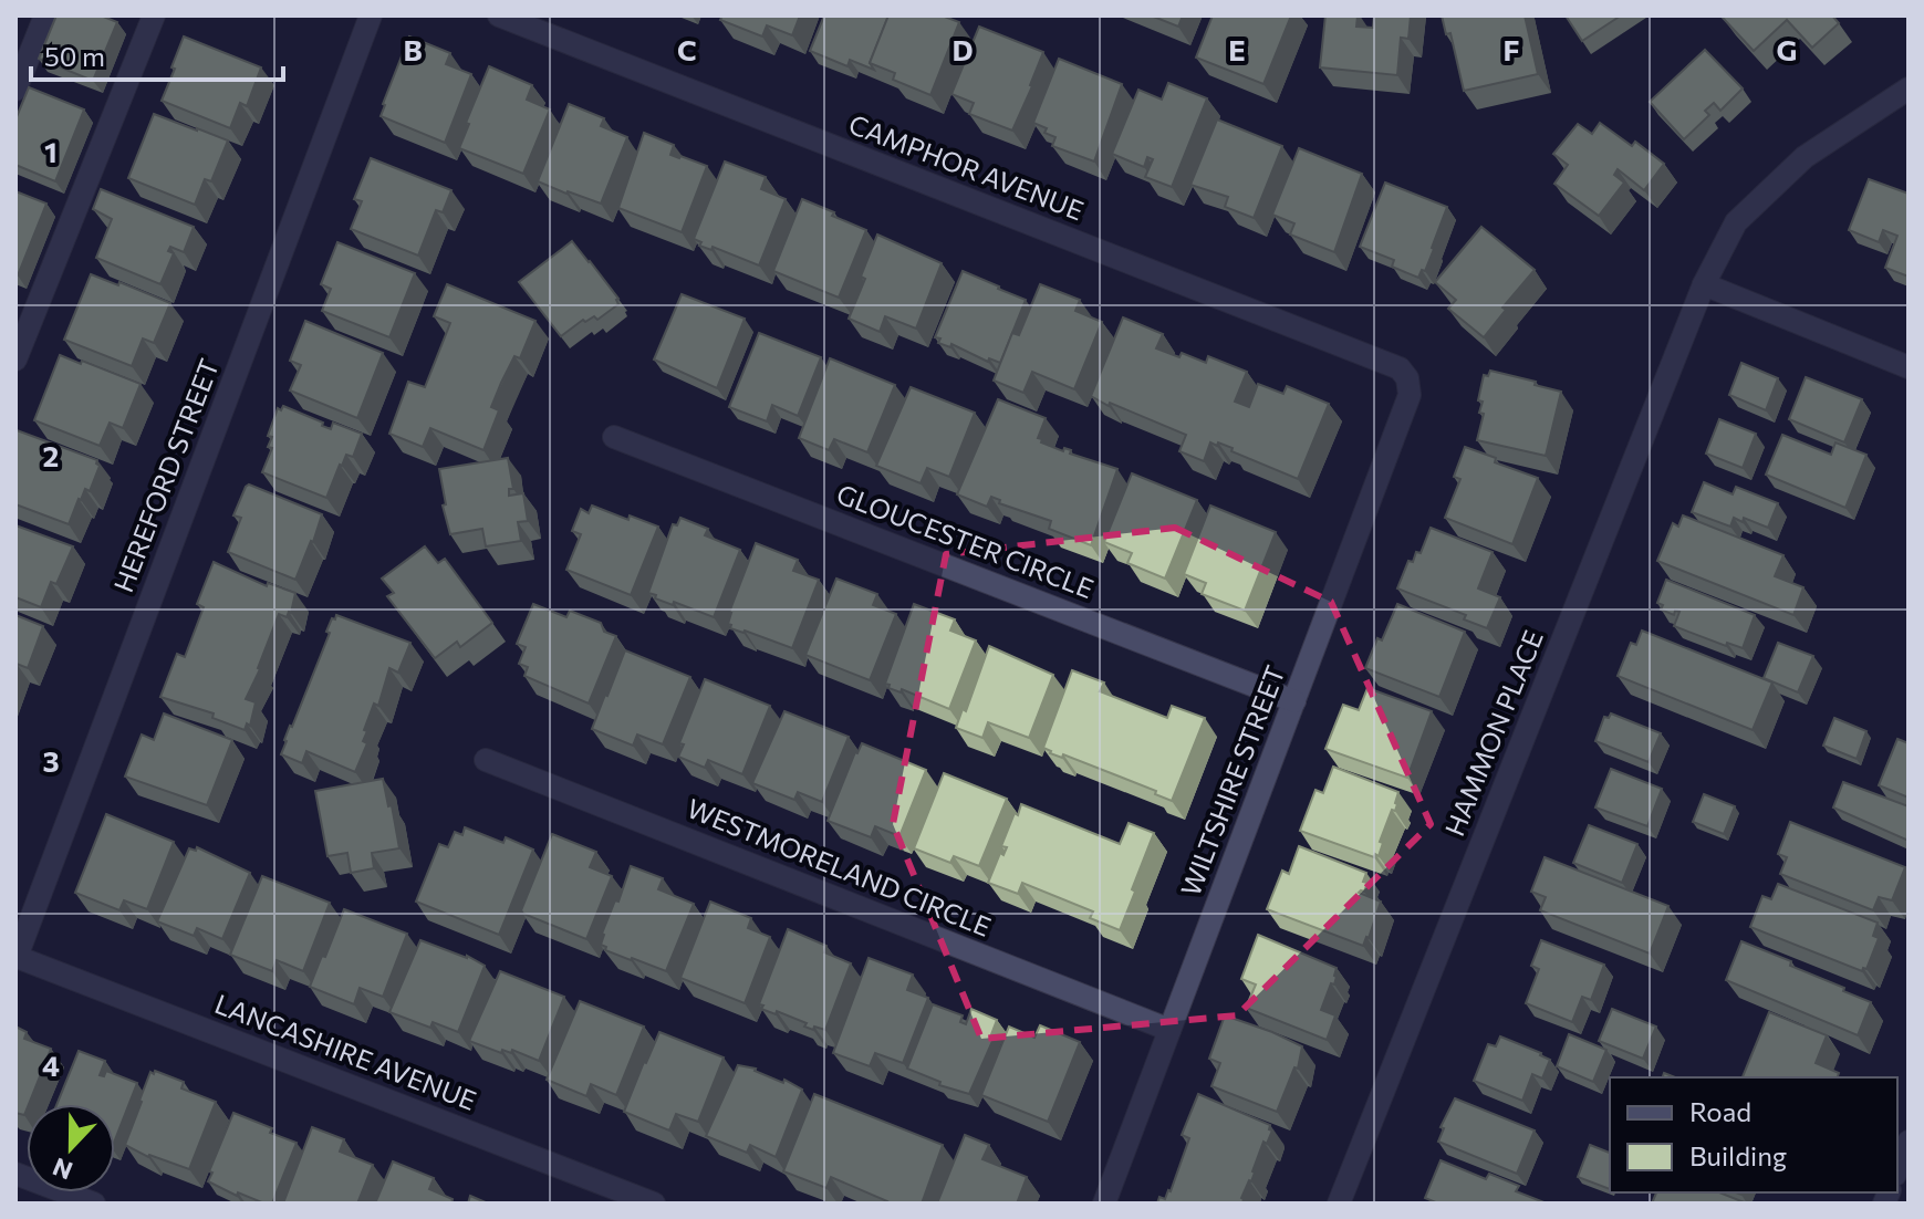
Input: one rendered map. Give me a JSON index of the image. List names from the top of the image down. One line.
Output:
{"streets":{"street":["CAMPHOR AVENUE","HEREFORD STREET","GLOUCESTER CIRCLE","HAMMON PLACE","WILTSHIRE STREET","WESTMORELAND CIRCLE","LANCASHIRE AVENUE"]},"crossings":[["CAMPHOR AVENUE","WILTSHIRE STREET"],["HEREFORD STREET","LANCASHIRE AVENUE"],["GLOUCESTER CIRCLE","WILTSHIRE STREET"],["WILTSHIRE STREET","WESTMORELAND CIRCLE"]],"legend":["Road","Building"],"scale_bar":"50 m","north":"bottom","grid":{"columns":["B","C","D","E","F","G"],"rows":["1","2","3","4"]}}
